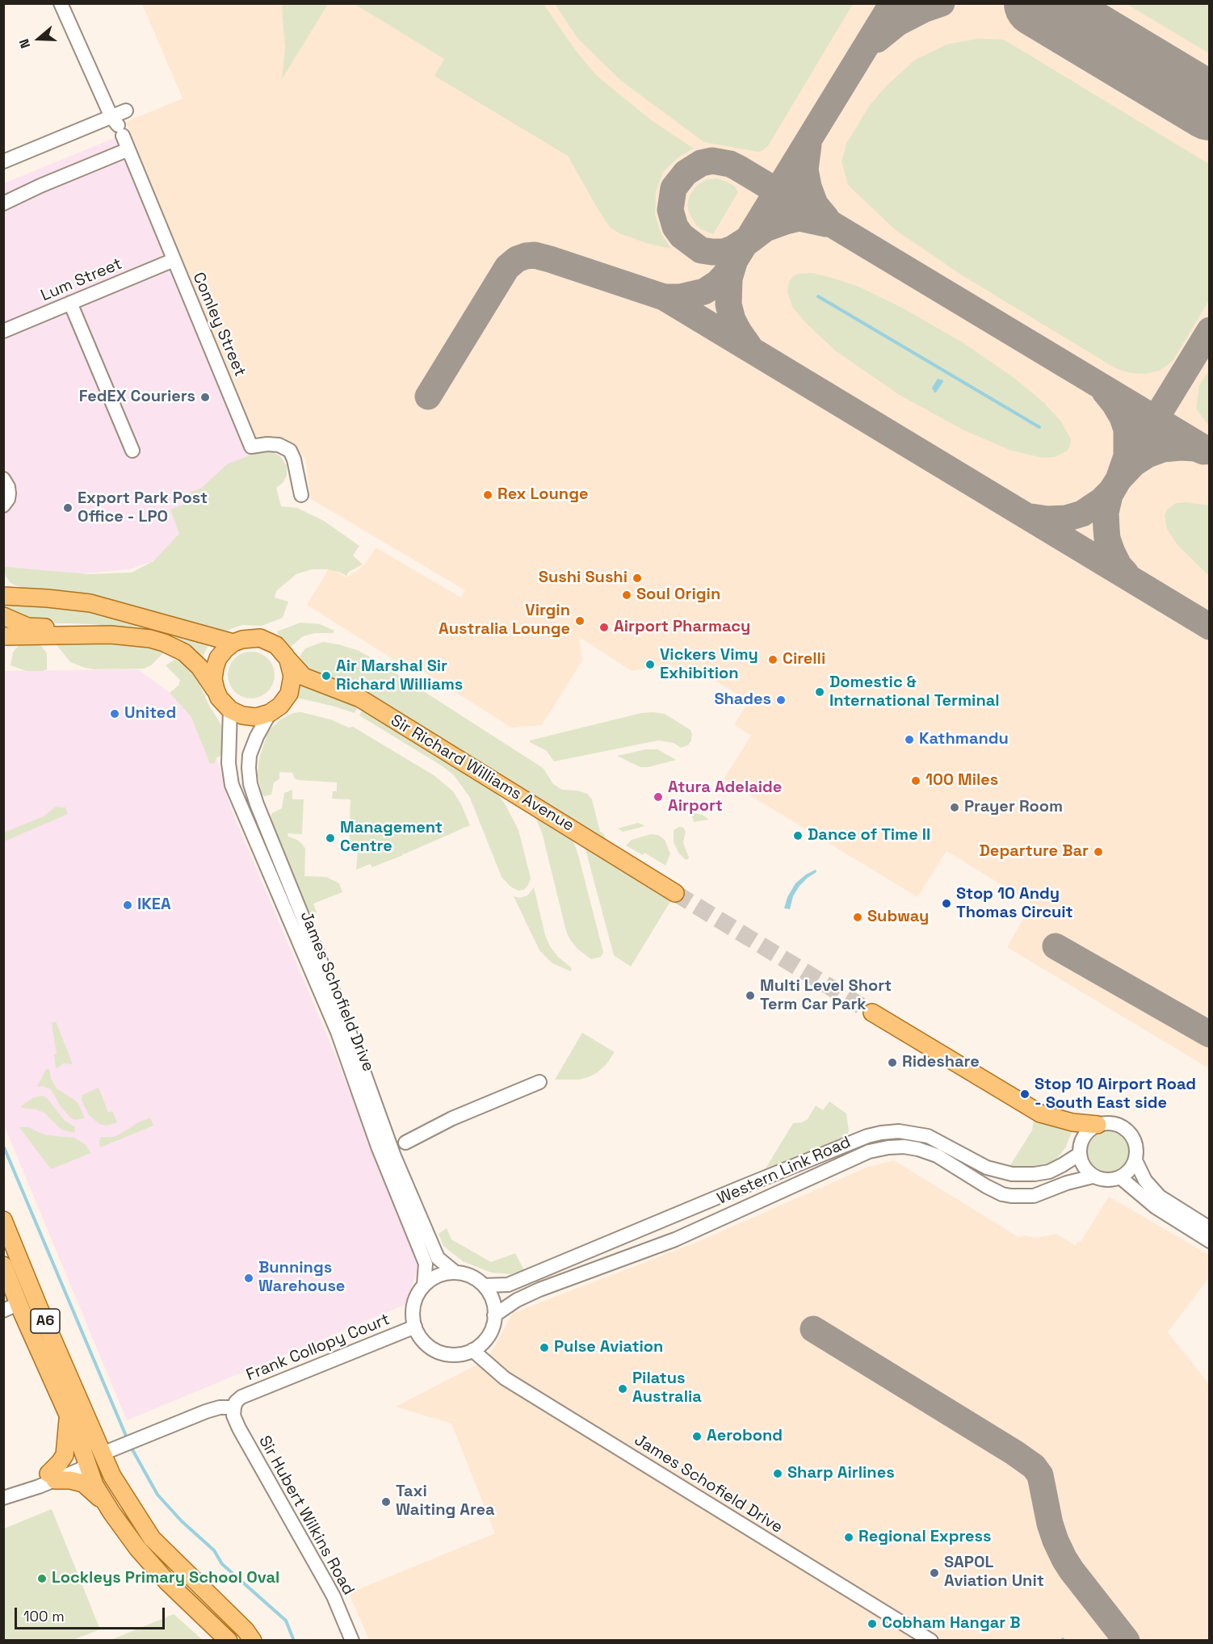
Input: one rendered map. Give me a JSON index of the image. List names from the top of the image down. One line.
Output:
{"streets":{"main road":["Sir Richard Williams Avenue","A6"],"street":["Lum Street","Comley Street","James Schofield Drive","Western Link Road","Frank Collopy Court","Sir Hubert Wilkins Road"]},"crossings":[["Lum Street","Comley Street"],["Sir Richard Williams Avenue","James Schofield Drive"],["James Schofield Drive","Western Link Road"],["James Schofield Drive","Frank Collopy Court"],["Western Link Road","Frank Collopy Court"],["Frank Collopy Court","Sir Hubert Wilkins Road"]],"places":["FedEX Couriers","Rex Lounge","Export Park Post Office - LPO","Sushi Sushi","Soul Origin","Virgin Australia Lounge","Airport Pharmacy","Cirelli","Vickers Vimy Exhibition","Air Marshal Sir Richard Williams","Domestic & International Terminal","Shades","United","Kathmandu","100 Miles","Atura Adelaide Airport","Prayer Room","Dance of Time II","Management Centre","Departure Bar","Stop 10 Andy Thomas Circuit","IKEA","Subway","Multi Level Short Term Car Park","Rideshare","Stop 10 Airport Road - South East side","Bunnings Warehouse","Pulse Aviation","Pilatus Australia","Aerobond","Sharp Airlines","Taxi Waiting Area","Regional Express","SAPOL Aviation Unit","Lockleys Primary School Oval","Cobham Hangar B"],"scale_bar":"100 m","north":"left"}
